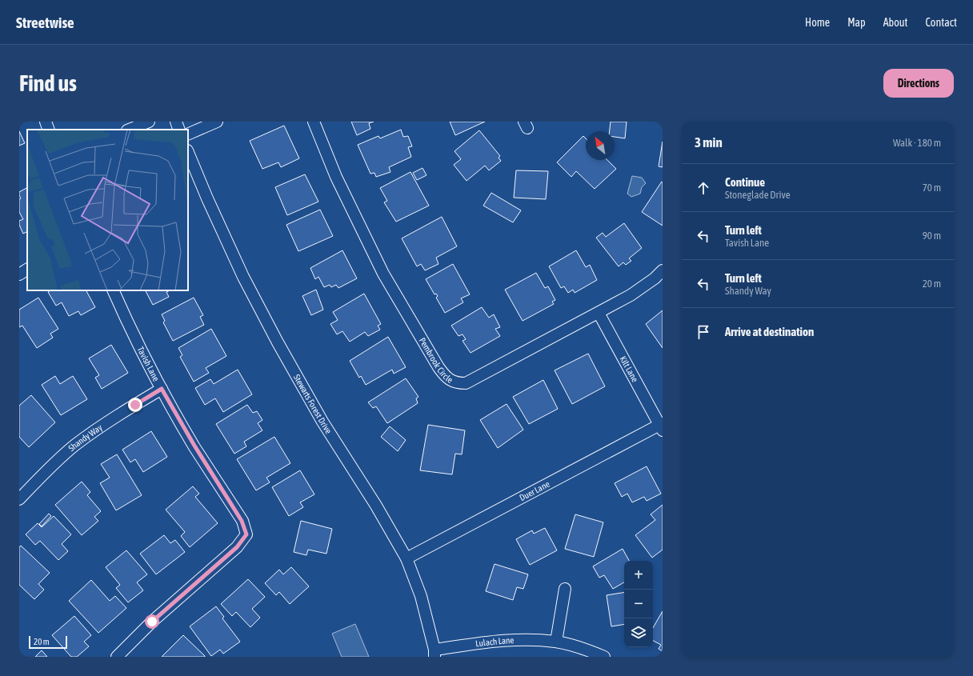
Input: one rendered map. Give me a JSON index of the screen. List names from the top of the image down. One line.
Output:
{"streets":{"street":["Pembrook Circle","Tavish Lane","Kilt Lane","Stewarts Forest Drive","Shandy Way","Duer Lane","Lulach Lane"]},"crossings":[["Pembrook Circle","Kilt Lane"],["Tavish Lane","Shandy Way"],["Kilt Lane","Duer Lane"],["Stewarts Forest Drive","Duer Lane"],["Stewarts Forest Drive","Lulach Lane"]],"scale_bar":"20 m","north":"top left","page":{"header":"Streetwise","nav":["Home","Map","About","Contact"],"buttons":"Directions","title":"Find us","heading":["3 min","Walk · 180 m"],"list":[["Continue","Stoneglade Drive","70 m"],["Turn left","Tavish Lane","90 m"],["Turn left","Shandy Way","20 m"],"Arrive at destination"],"map_buttons":["+","−"],"scale":"20 m"}}
